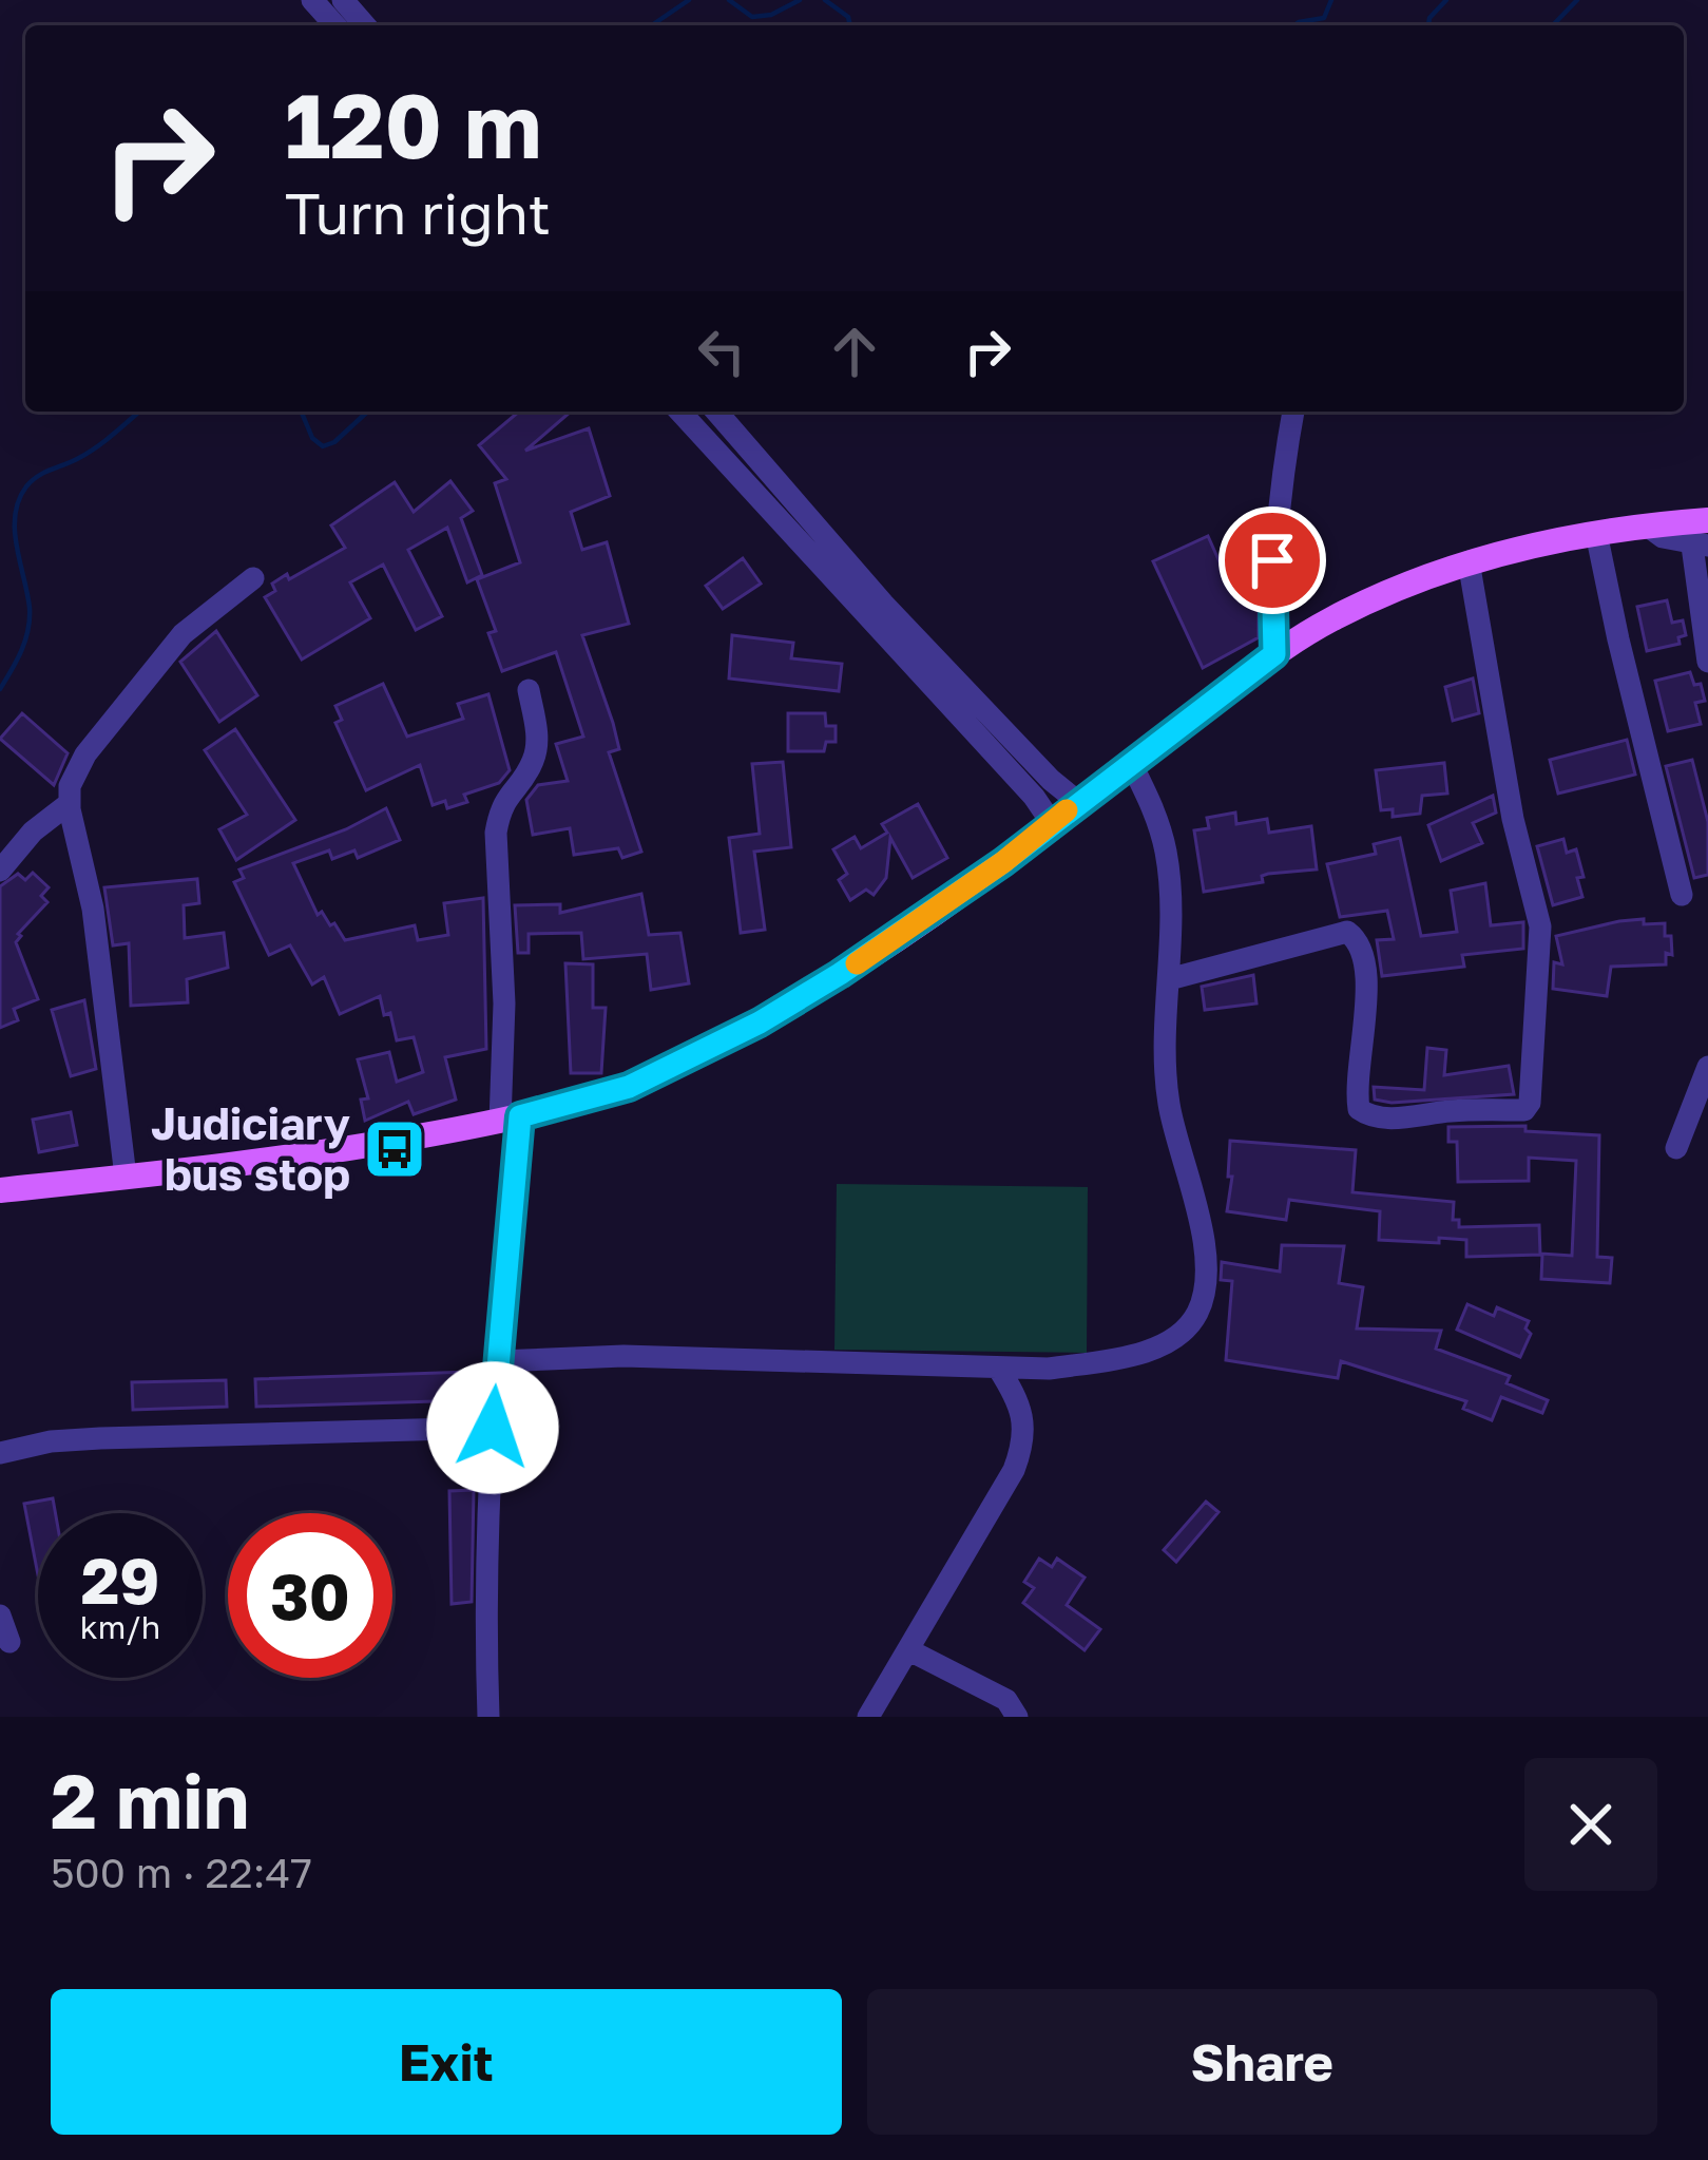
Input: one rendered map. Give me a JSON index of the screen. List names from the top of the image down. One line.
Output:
{"places":{"bus stop":["Judiciary bus stop"]},"page":{"turn":["120 m","Turn right"],"speed":"29 km/h","limit":"30","heading":["2 min","500 m · 22:47"],"buttons":["Exit","Share"]}}
